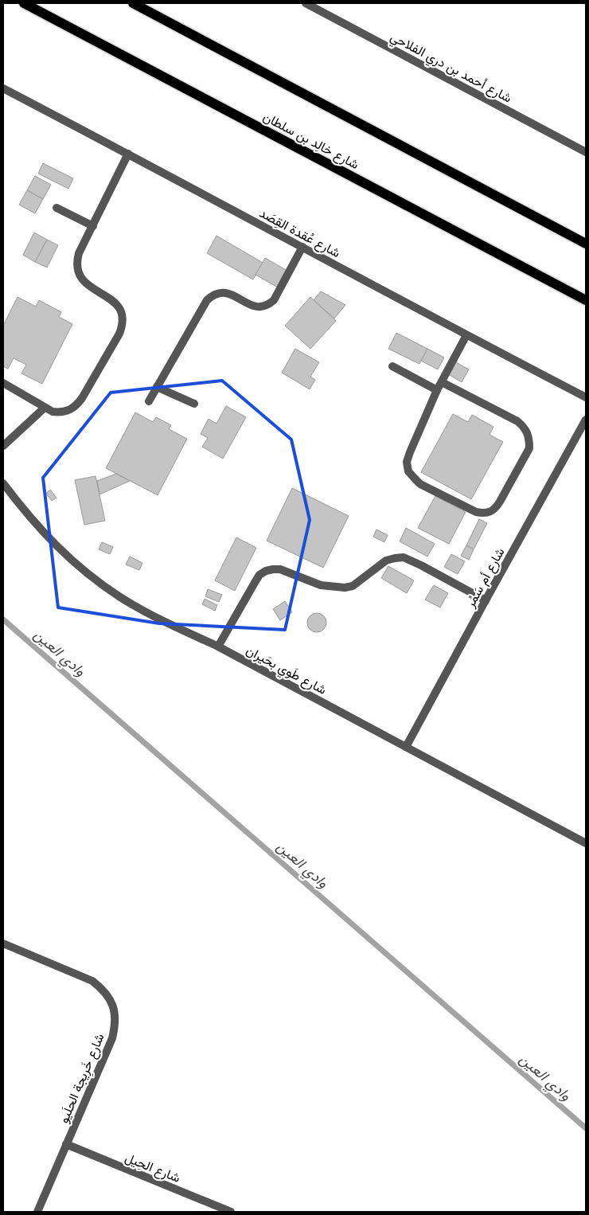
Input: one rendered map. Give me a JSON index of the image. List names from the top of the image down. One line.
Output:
{"streets":{"main road":["شارع خالِد بن سلطان"],"street":["شارع أحمد بن دري الفلاحي","شارع عُقدة القِصَد","شارع أم سَمُر","شارع طَوي بحَيران","شارع خَرِيجة الحلَيو","شارع الحِيل"]},"crossings":[["شارع أم سَمُر","شارع طَوي بحَيران"],["شارع خَرِيجة الحلَيو","شارع الحِيل"]],"water":["وادي العين"]}
